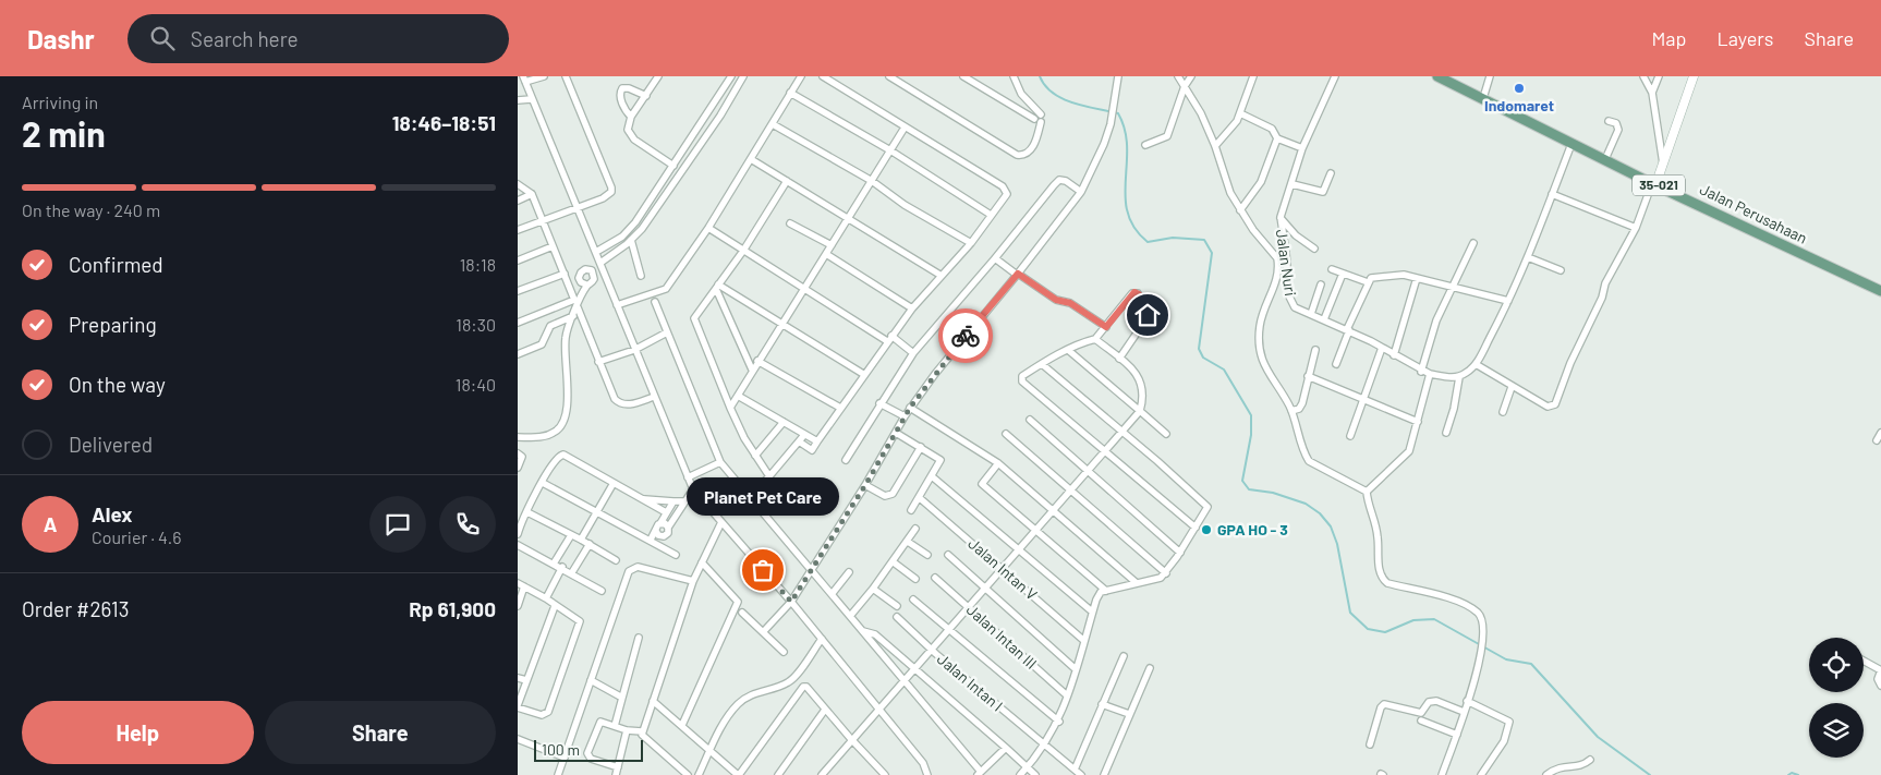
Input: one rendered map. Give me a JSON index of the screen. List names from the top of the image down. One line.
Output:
{"streets":{"main road":["35-021","Jalan Perusahaan"],"street":["Jalan Nuri","Jalan Intan V","Jalan Intan III","Jalan Intan I"]},"places":["Indomaret","GPA HO - 3","Planet Pet Care"],"scale_bar":"100 m","page":{"header":"Dashr","search":"Search here","nav":["Map","Layers","Share"],"heading":["2 min","Arriving in","18:46–18:51"],"panel":["Alex","Courier · 4.6","Order #2613","Rp 61,900"],"bar":"On the way · 240 m","list":[["Confirmed","18:18"],["Preparing","18:30"],["On the way","18:40"],"Delivered"],"bubble":"Planet Pet Care","round":"A","buttons":["Help","Share"],"scale":"100 m"}}
